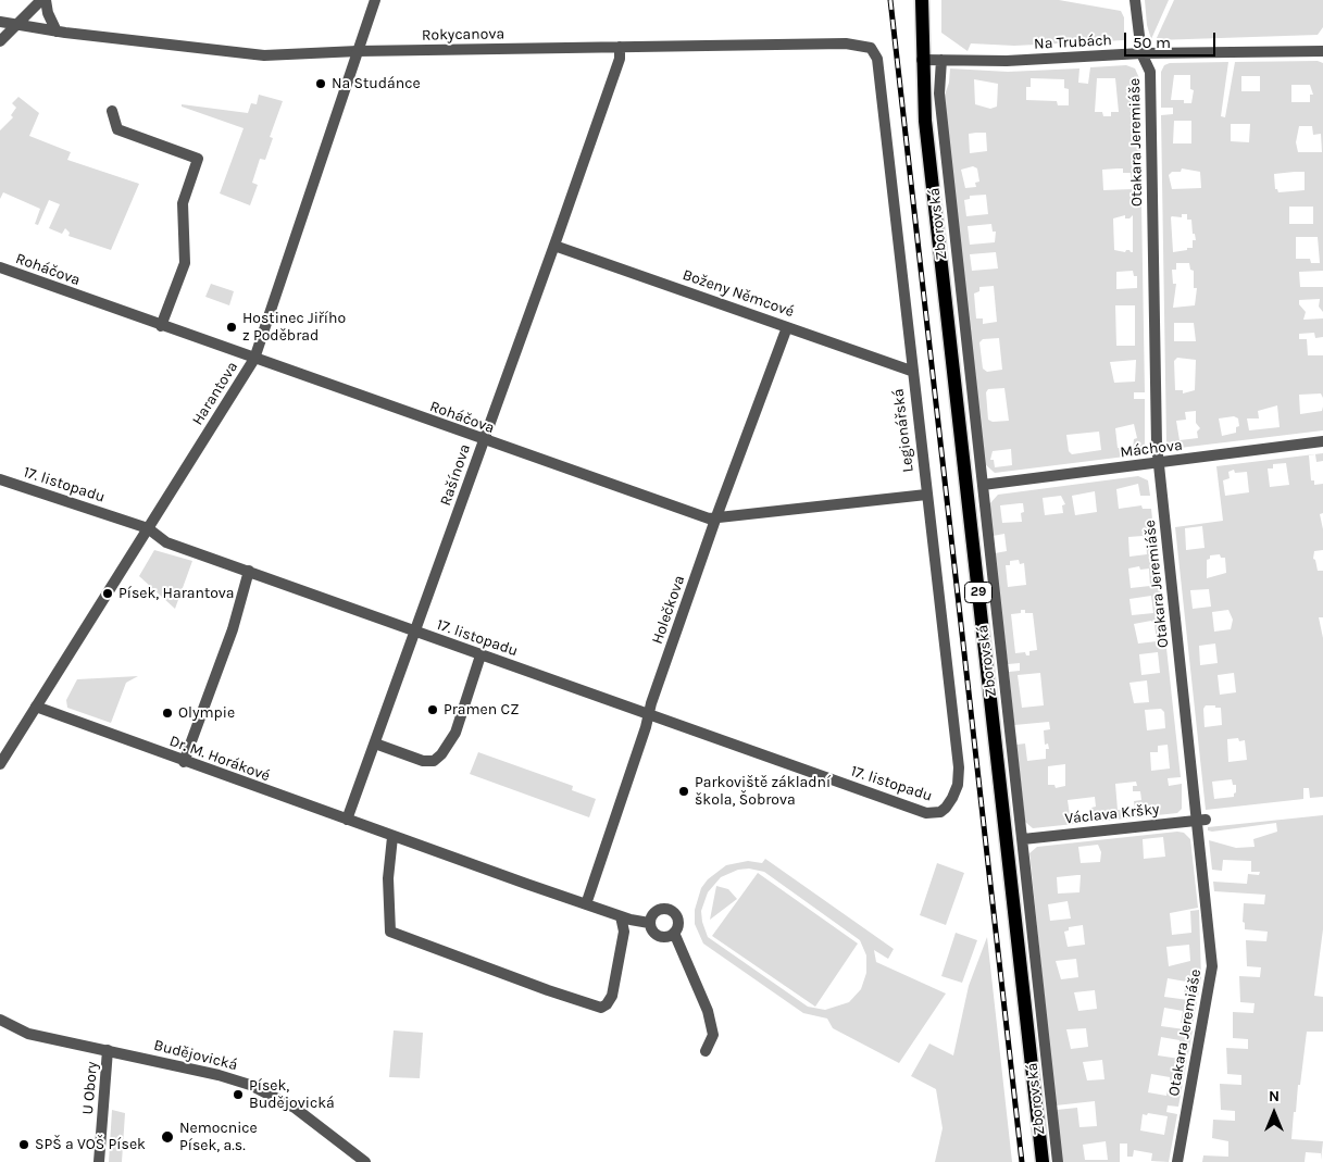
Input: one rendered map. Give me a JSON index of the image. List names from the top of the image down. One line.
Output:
{"streets":{"main road":["29"],"street":["Rokycanova","Na Trubách","Otakara Jeremiáše","Zborovská","Roháčova","Boženy Němcové","Harantova","Legionářská","Máchova","Rašínova","17. listopadu","Holečkova","Dr. M. Horákové","Václava Kršky","Budějovická","U Obory"]},"crossings":[["Rokycanova","Harantova"],["Rokycanova","Legionářská"],["Rokycanova","Rašínova"],["Na Trubách","Otakara Jeremiáše"],["Na Trubách","Zborovská"],["Na Trubách","29"],["Otakara Jeremiáše","Máchova"],["Otakara Jeremiáše","Václava Kršky"],["Zborovská","Máchova"],["Zborovská","Václava Kršky"],["Roháčova","Harantova"],["Roháčova","Legionářská"],["Roháčova","Rašínova"],["Roháčova","Holečkova"],["Boženy Němcové","Legionářská"],["Boženy Němcové","Rašínova"],["Boženy Němcové","Holečkova"],["Harantova","17. listopadu"],["Harantova","Dr. M. Horákové"],["Legionářská","17. listopadu"],["Rašínova","17. listopadu"],["Rašínova","Dr. M. Horákové"],["17. listopadu","Holečkova"],["Holečkova","Dr. M. Horákové"],["Budějovická","U Obory"]],"places":["Na Studánce","Hostinec Jiřího z Poděbrad","Písek, Harantova","Pramen CZ","Olympie","Parkoviště základní škola, Šobrova","Písek, Budějovická","Nemocnice Písek, a.s.","SPŠ a VOŠ Písek"],"scale_bar":"50 m","north":"top"}
